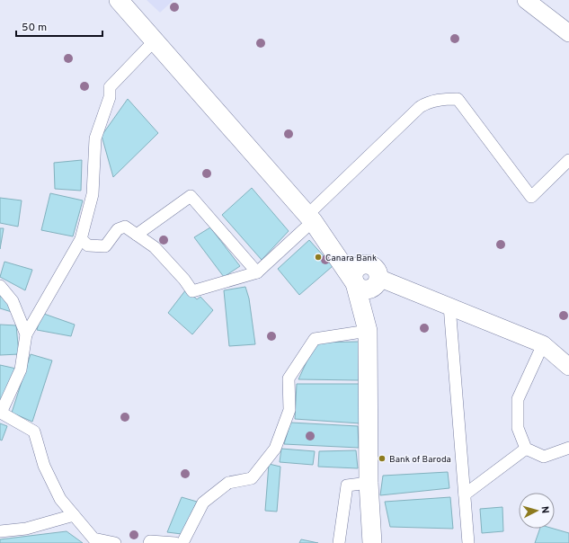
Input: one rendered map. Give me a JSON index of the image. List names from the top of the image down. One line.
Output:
{"places":["Canara Bank","Bank of Baroda"],"scale_bar":"50 m","north":"right"}
